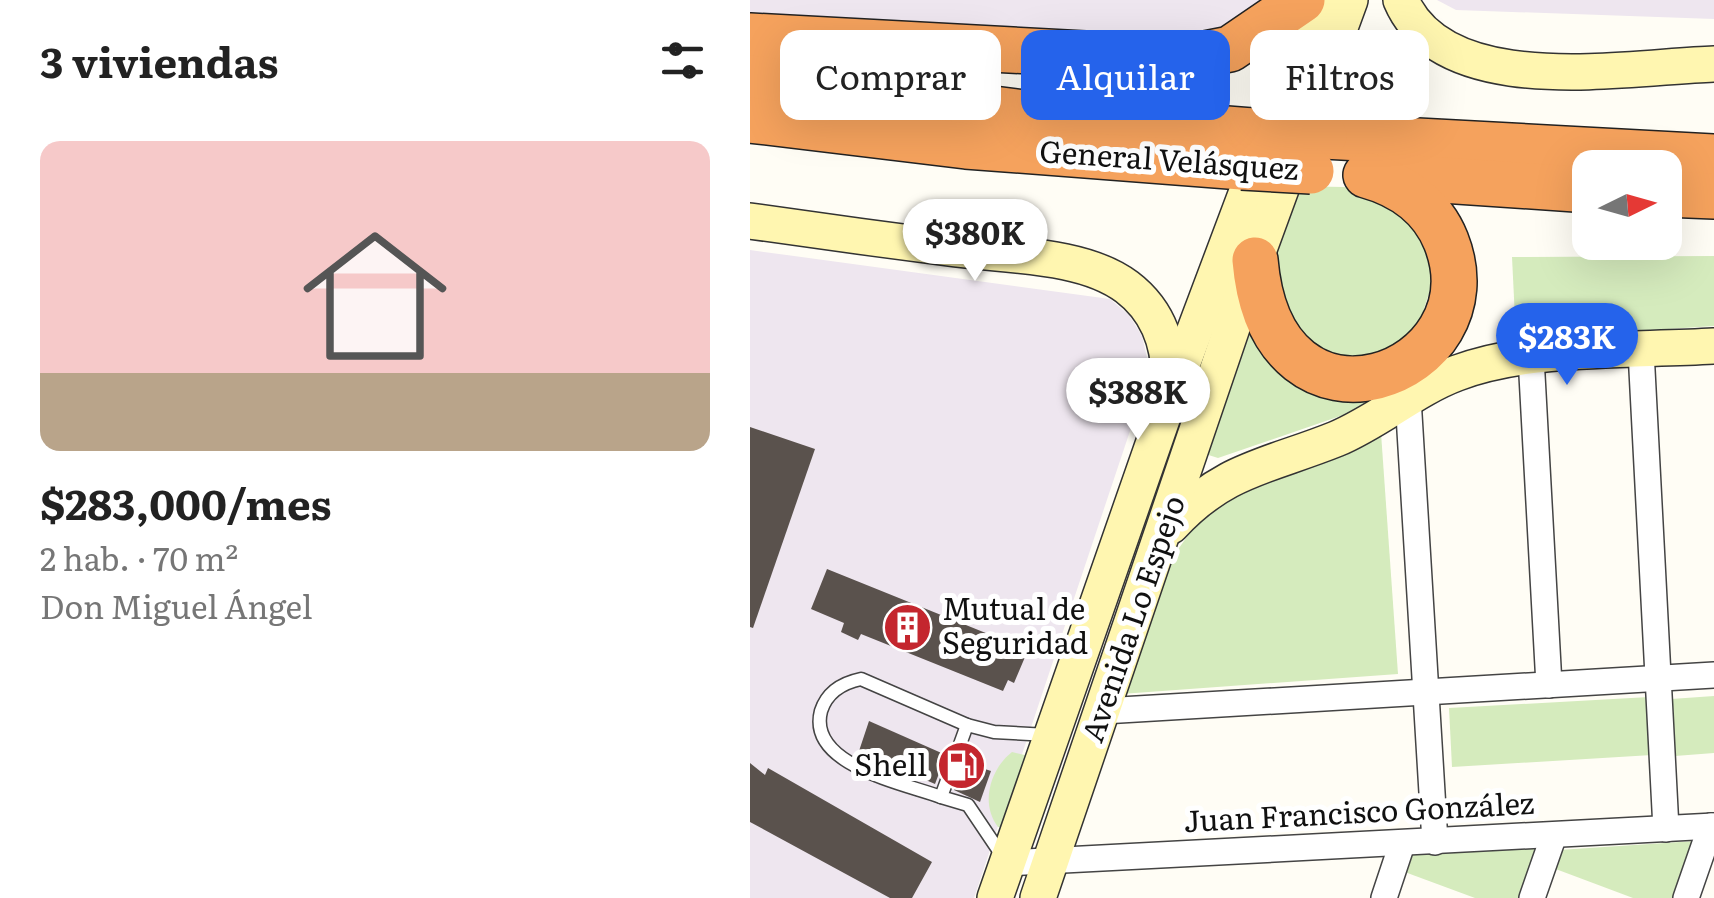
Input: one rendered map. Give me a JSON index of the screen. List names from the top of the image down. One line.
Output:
{"streets":{"highway":["General Velásquez"],"main road":["Avenida Lo Espejo"],"street":["Juan Francisco González"]},"crossings":[["Avenida Lo Espejo","Juan Francisco González"]],"places":{"building":["Mutual de Seguridad"],"fuel station":["Shell"]},"north":"right","page":{"heading":"3 viviendas","chip":["Comprar","Alquilar","Filtros"],"list":[{"name":"$283,000/mes","note":"2 hab. · 70 m² · Don Miguel Ángel"}],"price":["$380K","$283K","$388K"]}}
